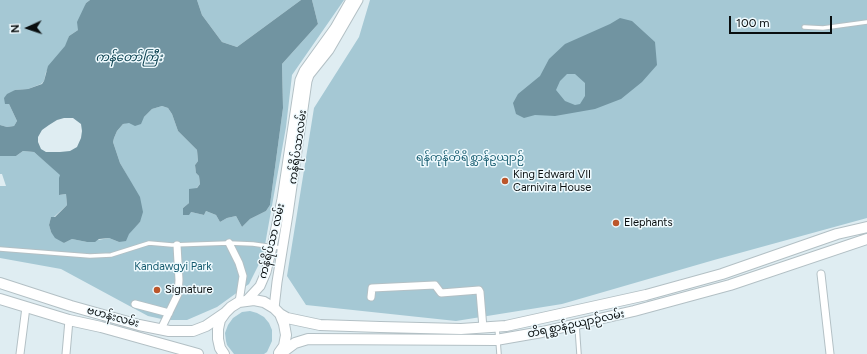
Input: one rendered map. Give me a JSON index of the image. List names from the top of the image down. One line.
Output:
{"streets":{"main road":["ကန်ရိပ်သာလမ်း","ကန်ရိပ်သာ လမ်း","ဗဟန်းလမ်း","တိရစ္ဆာန်ဥယျာဉ်လမ်း"]},"crossings":[["ကန်ရိပ်သာလမ်း","ကန်ရိပ်သာ လမ်း"],["ကန်ရိပ်သာလမ်း","တိရစ္ဆာန်ဥယျာဉ်လမ်း"],["ကန်ရိပ်သာ လမ်း","ဗဟန်းလမ်း"],["ကန်ရိပ်သာ လမ်း","တိရစ္ဆာန်ဥယျာဉ်လမ်း"],["ဗဟန်းလမ်း","တိရစ္ဆာန်ဥယျာဉ်လမ်း"]],"water":["ကန်တော်ကြီး"],"parks":["ရန်ကုန်တိရိစ္ဆာန်ဥယျာဉ်","Kandawgyi Park"],"places":["King Edward VII Carnivira House","Elephants","Signature"],"scale_bar":"100 m","north":"left"}
